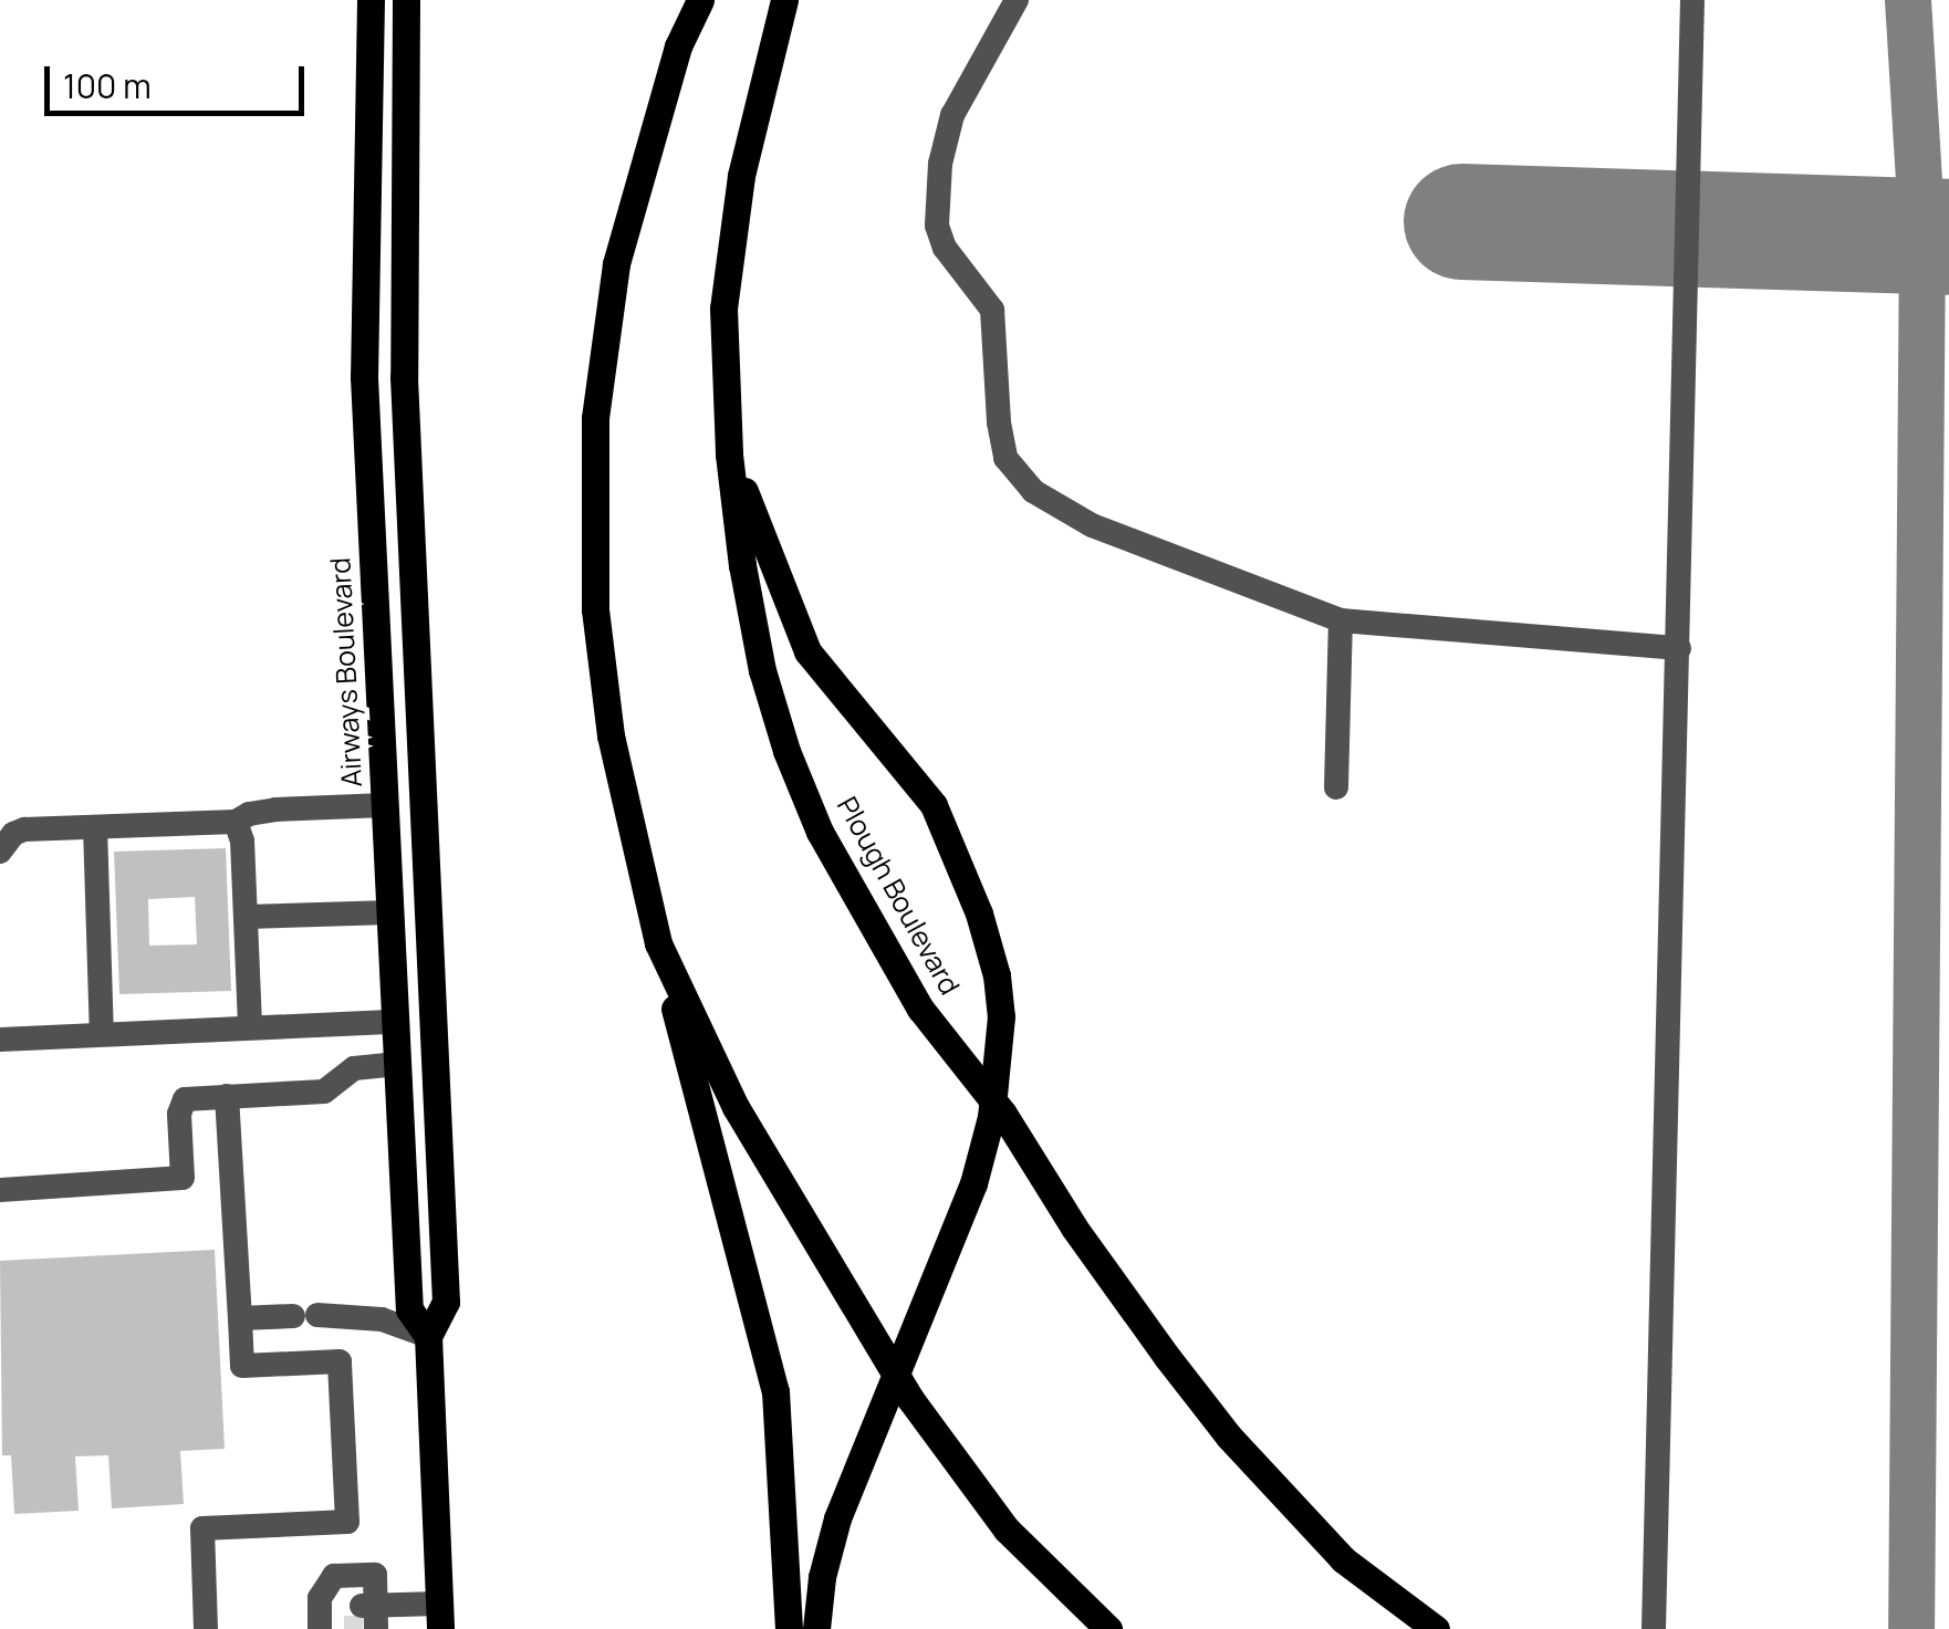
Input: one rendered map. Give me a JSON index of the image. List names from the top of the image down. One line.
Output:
{"streets":{"main road":["Airways Boulevard","Plough Boulevard"]},"scale_bar":"100 m"}
